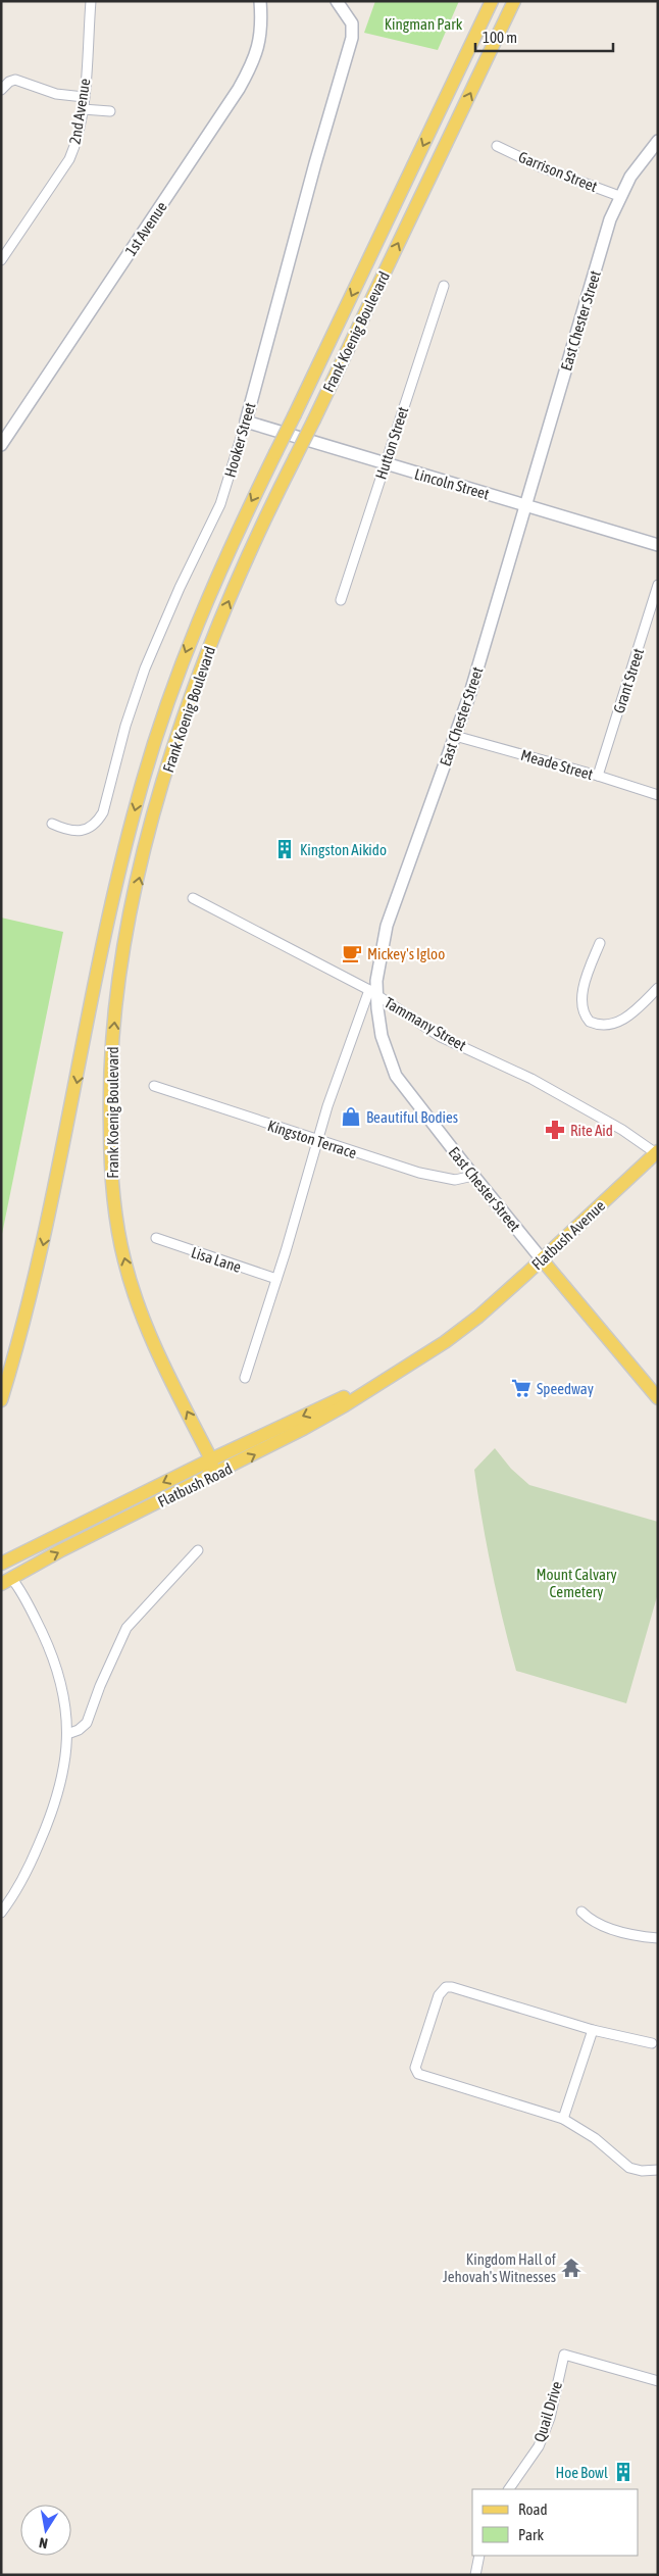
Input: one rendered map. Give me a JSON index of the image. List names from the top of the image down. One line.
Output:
{"streets":{"main road":["Frank Koenig Boulevard","Flatbush Avenue","Flatbush Road"],"street":["2nd Avenue","Garrison Street","1st Avenue","East Chester Street","Hooker Street","Hutton Street","Lincoln Street","Grant Street","Meade Street","Tammany Street","Kingston Terrace","Lisa Lane","Quail Drive"]},"crossings":[["Garrison Street","East Chester Street"],["East Chester Street","Lincoln Street"],["East Chester Street","Meade Street"],["East Chester Street","Tammany Street"],["East Chester Street","Kingston Terrace"],["East Chester Street","Flatbush Avenue"],["East Chester Street","Lisa Lane"],["Frank Koenig Boulevard","Flatbush Road"],["Hooker Street","Lincoln Street"],["Hutton Street","Lincoln Street"],["Grant Street","Meade Street"],["Tammany Street","Flatbush Avenue"],["Flatbush Avenue","Flatbush Road"]],"parks":["Kingman Park","Mount Calvary Cemetery"],"places":{"building":["Kingston Aikido","Hoe Bowl"],"cafe":["Mickey's Igloo"],"shop":["Beautiful Bodies"],"pharmacy":["Rite Aid"],"supermarket":["Speedway"],"temple":["Kingdom Hall of Jehovah's Witnesses"]},"legend":["Road","Park"],"scale_bar":"100 m","north":"bottom"}
